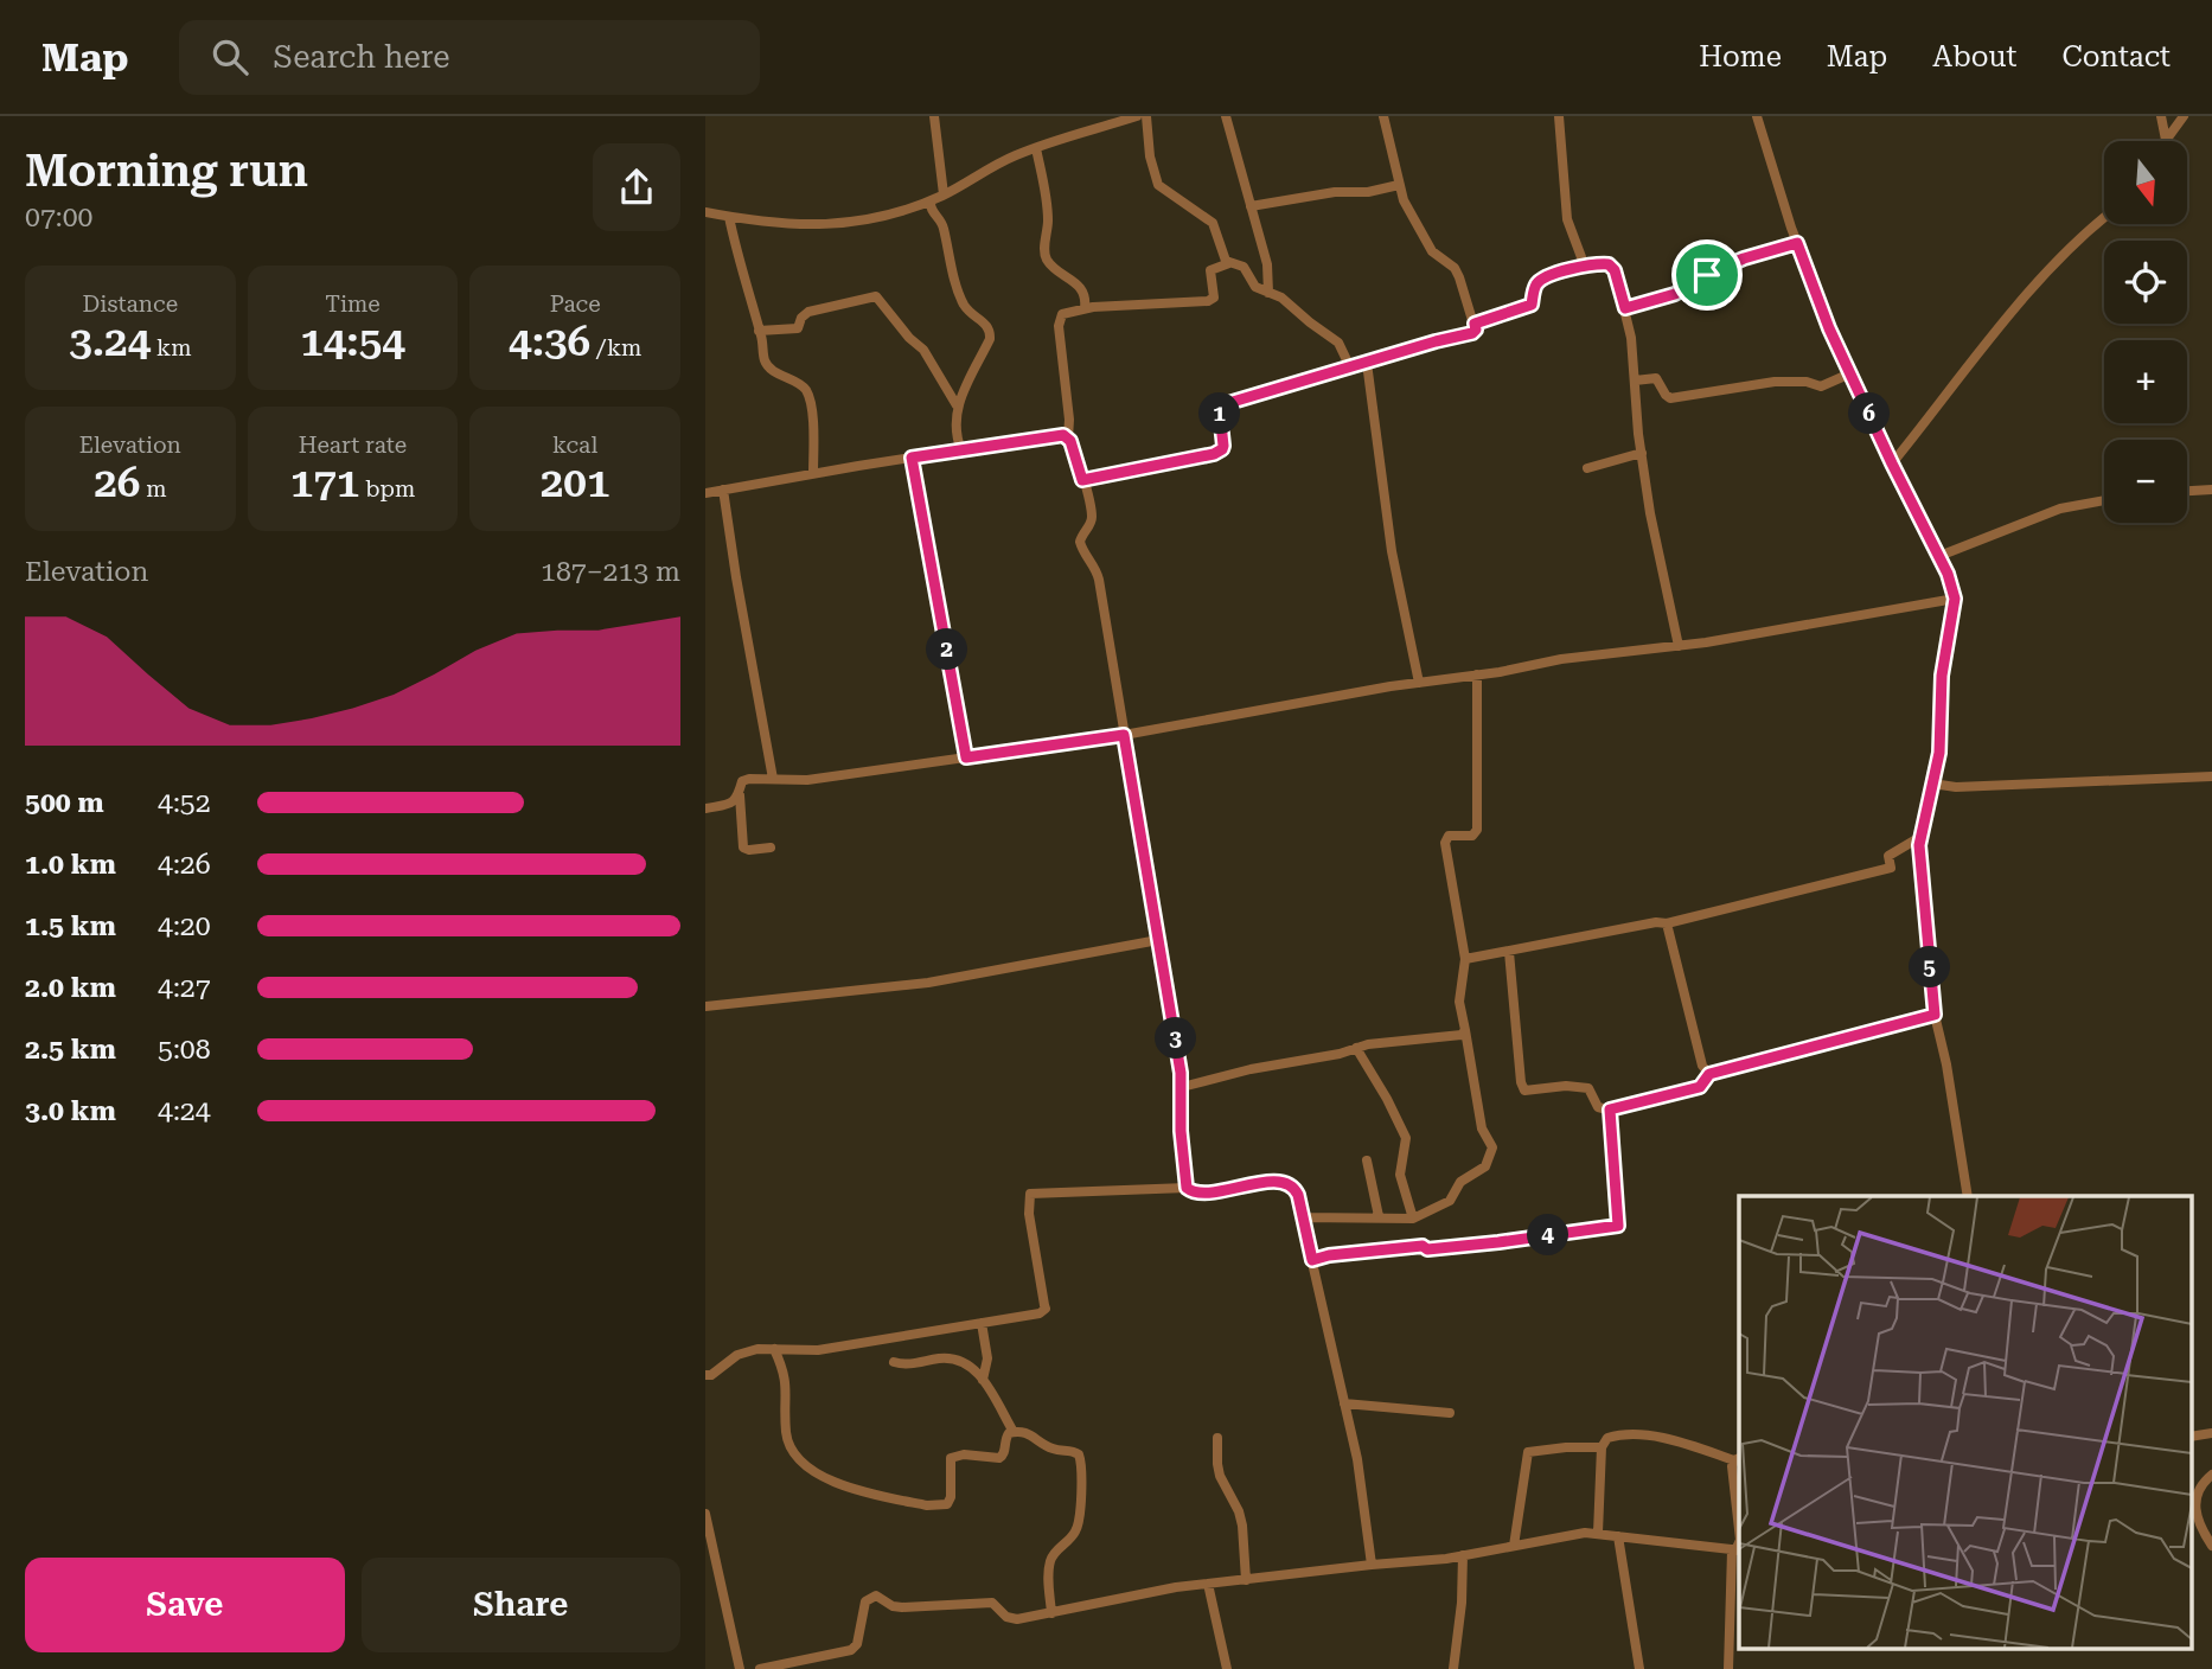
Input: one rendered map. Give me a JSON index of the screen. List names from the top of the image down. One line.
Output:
{"north":"bottom","page":{"header":"Map","search":"Search here","nav":["Home","Map","About","Contact"],"heading":["Morning run","07:00"],"map_buttons":["+","−"],"stats":[["Distance","3.24 km"],["Time","14:54"],["Pace","4:36 /km"],["Elevation","26 m"],["Heart rate","171 bpm"],["kcal","201"]],"pins":["1","6","2","5","3","4"],"chart":["Elevation","187–213 m"],"list":[{"name":"500 m","note":"4:52"},{"name":"1.0 km","note":"4:26"},{"name":"1.5 km","note":"4:20"},{"name":"2.0 km","note":"4:27"},{"name":"2.5 km","note":"5:08"},{"name":"3.0 km","note":"4:24"}],"buttons":["Save","Share"]}}
